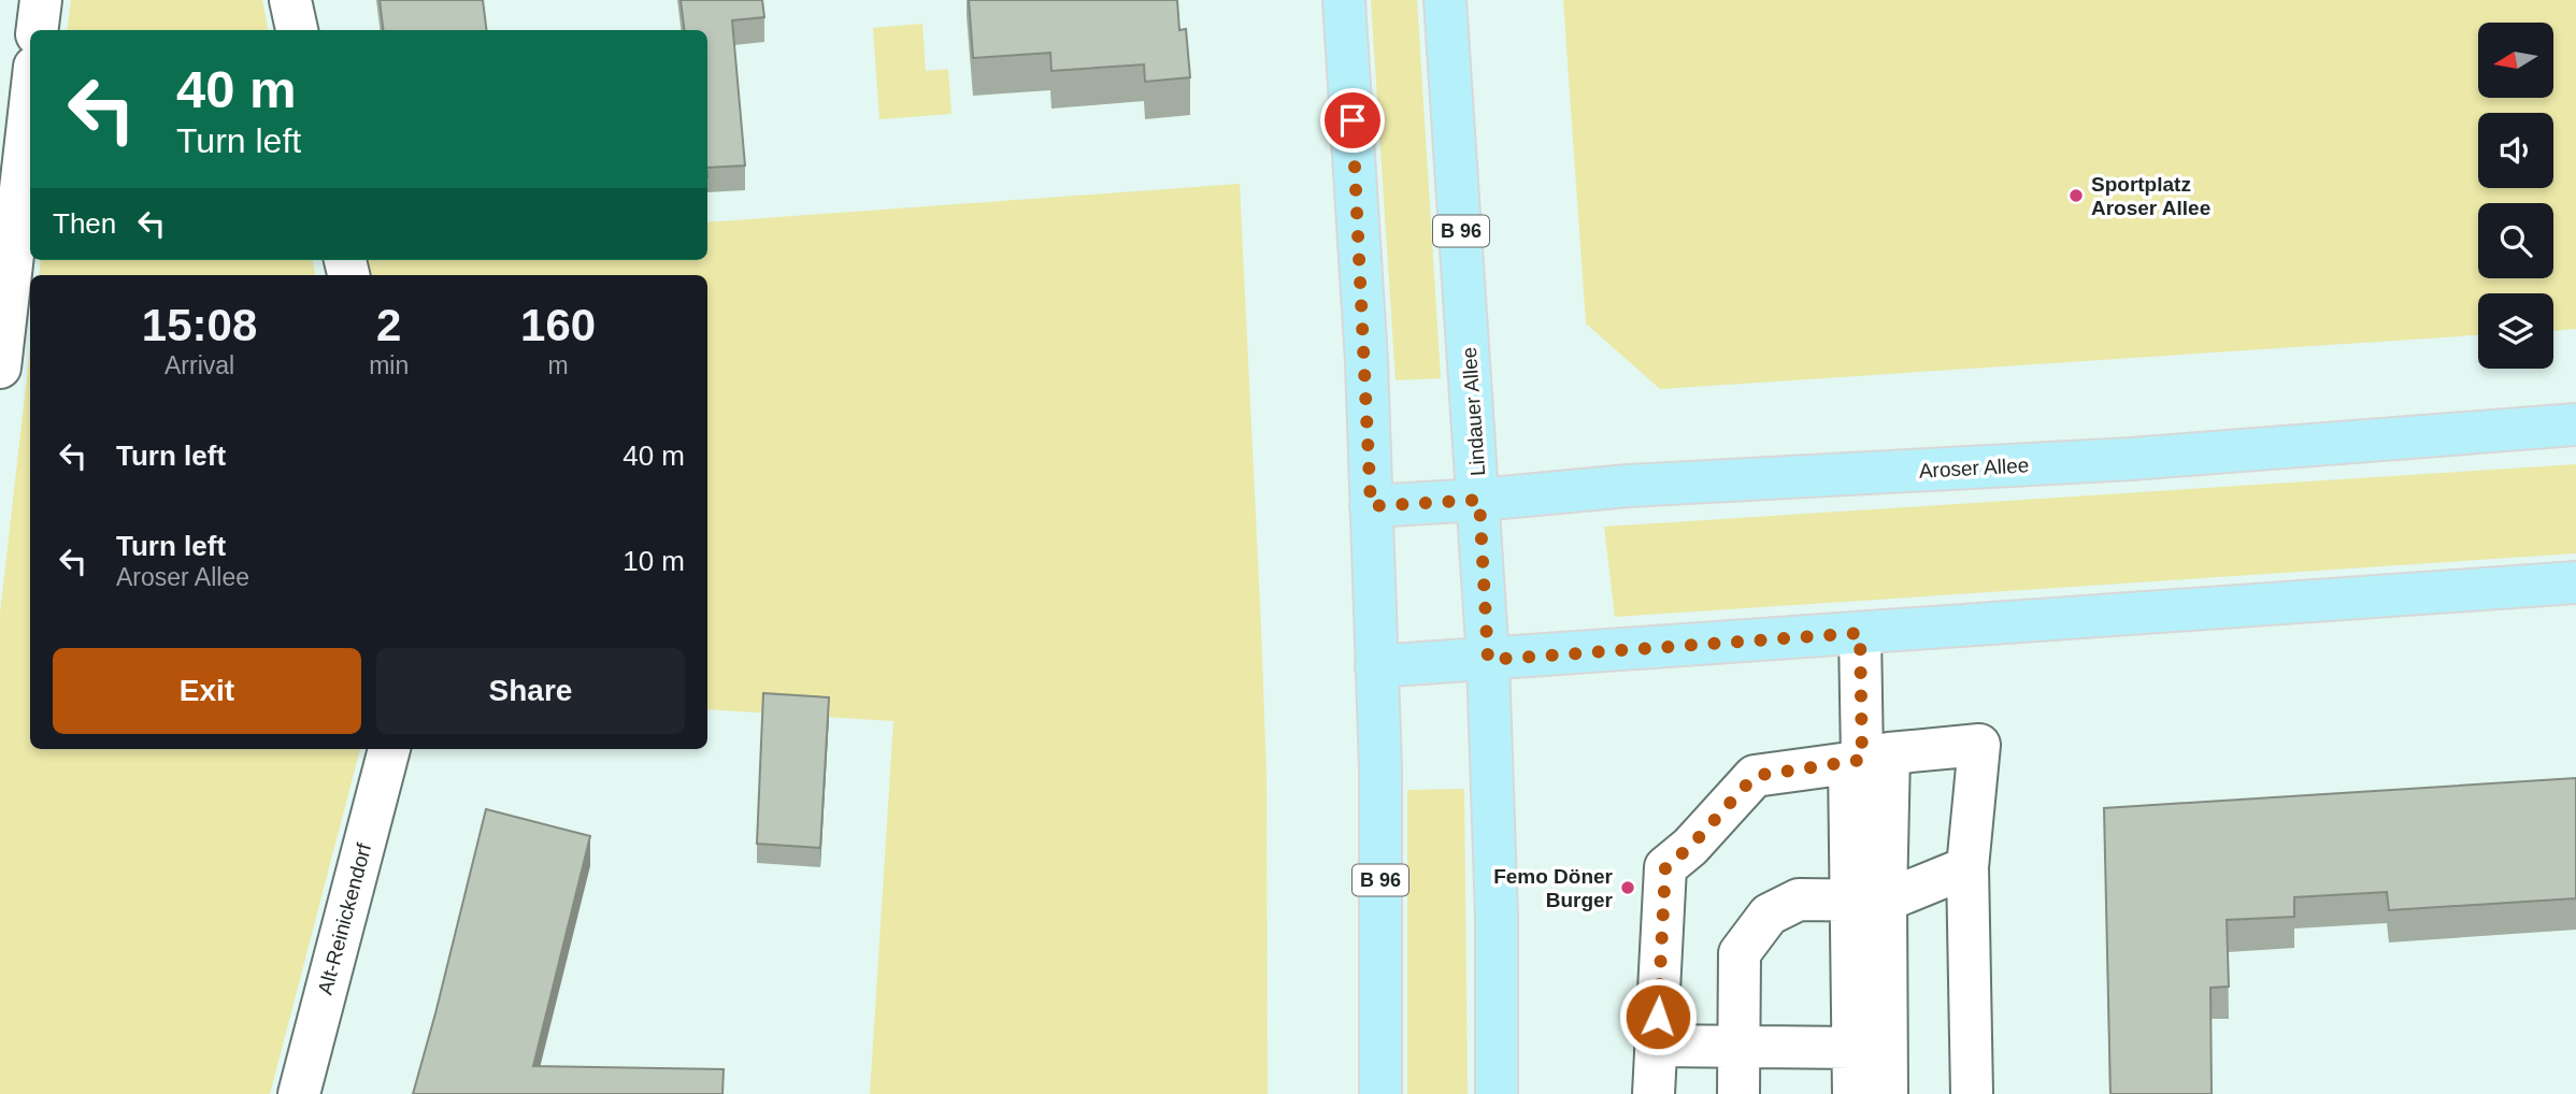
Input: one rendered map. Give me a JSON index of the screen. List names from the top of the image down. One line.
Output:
{"streets":{"main road":["B 96","Lindauer Allee","Aroser Allee"],"street":["Alt-Reinickendorf"]},"crossings":[["B 96","Aroser Allee"],["Lindauer Allee","Aroser Allee"]],"places":["Sportplatz Aroser Allee","Femo Döner Burger"],"north":"left","page":{"turn":["40 m","Turn left"],"then":"Then","eta":["15:08","Arrival","2","min","160","m"],"list":[{"name":"Turn left","value":"40 m"},{"name":"Turn left","note":"Aroser Allee","value":"10 m"}],"buttons":["Exit","Share"]}}
